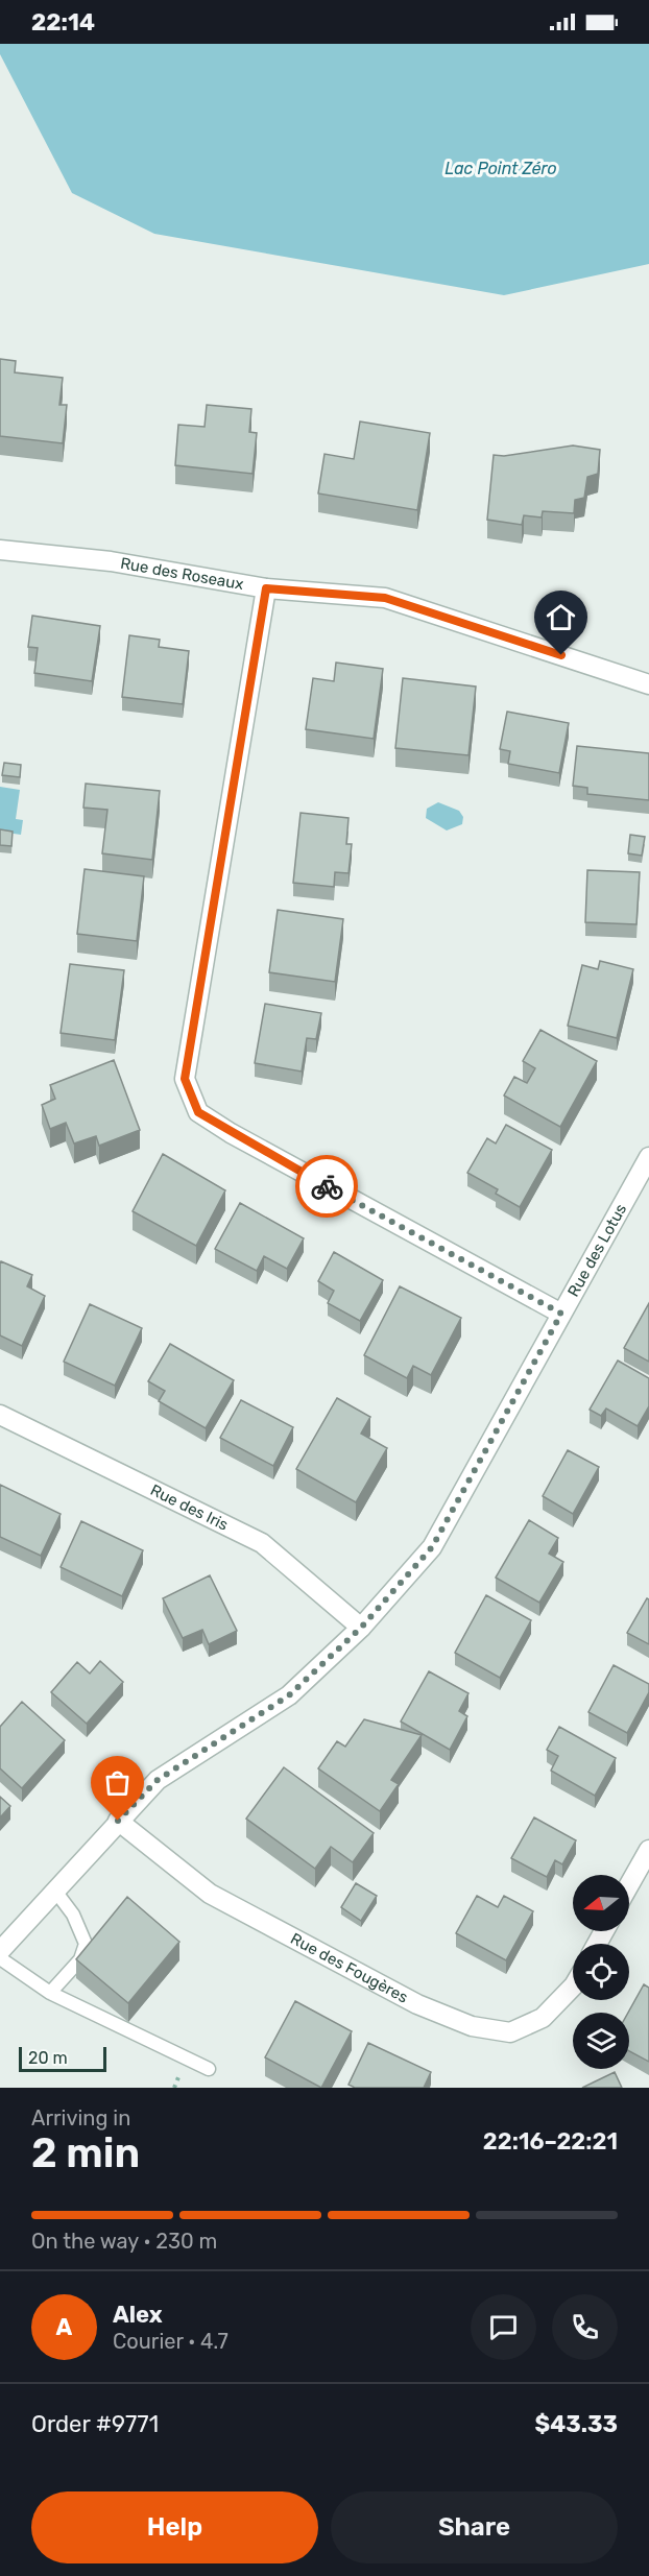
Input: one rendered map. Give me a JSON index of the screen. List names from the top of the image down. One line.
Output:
{"streets":{"street":["Rue des Roseaux","Rue des Lotus","Rue des Iris","Rue des Fougères"]},"crossings":[["Rue des Lotus","Rue des Iris"],["Rue des Lotus","Rue des Fougères"]],"water":["Lac Point Zéro"],"scale_bar":"20 m","north":"left","page":{"status":"22:14","scale":"20 m","heading":["2 min","Arriving in","22:16–22:21"],"panel":["Alex","Courier · 4.7","Order #9771","$43.33"],"bar":"On the way · 230 m","round":"A","buttons":["Help","Share"]}}
